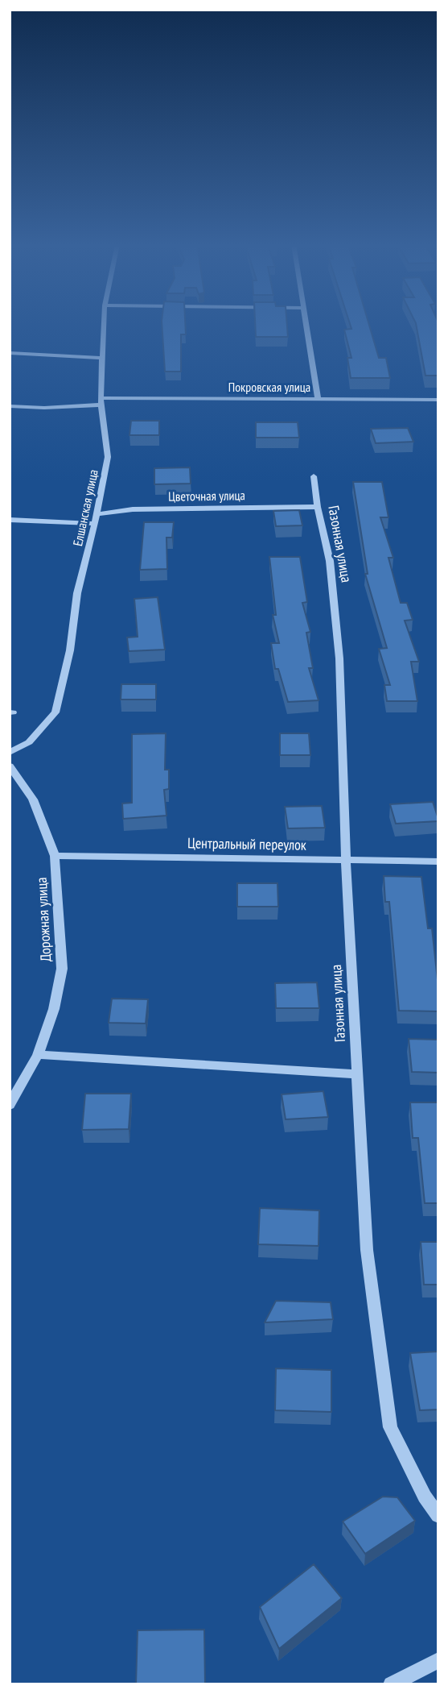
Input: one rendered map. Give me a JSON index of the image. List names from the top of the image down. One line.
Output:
{"streets":{"street":["Покровская улица","Цветочная улица","Елшанская улица","Газонная улица","Центральный переулок","Дорожная улица"]},"crossings":[["Покровская улица","Елшанская улица"],["Цветочная улица","Елшанская улица"],["Цветочная улица","Газонная улица"],["Газонная улица","Центральный переулок"],["Центральный переулок","Дорожная улица"]]}
